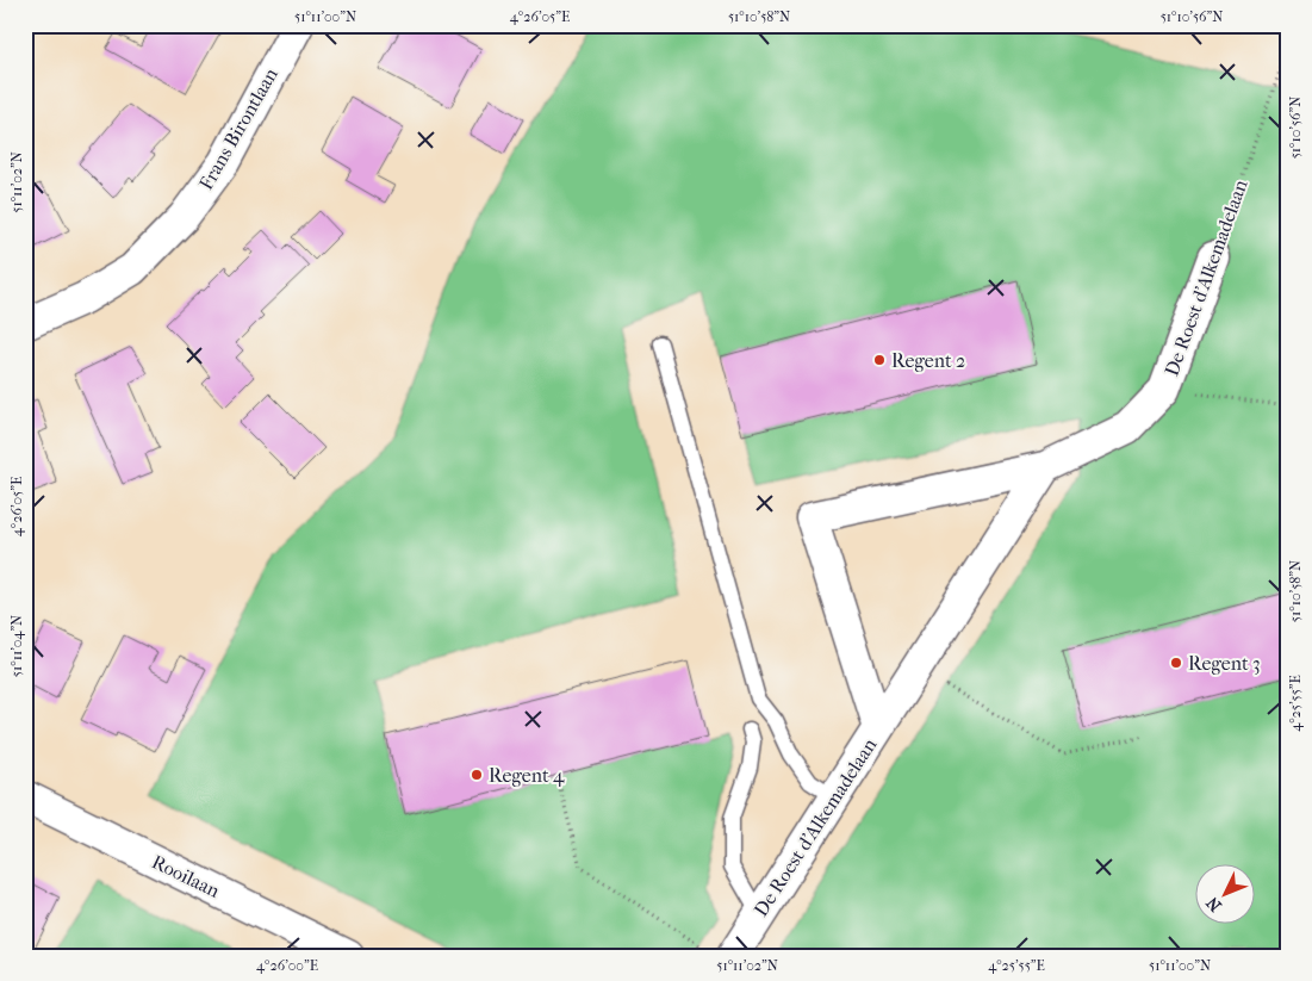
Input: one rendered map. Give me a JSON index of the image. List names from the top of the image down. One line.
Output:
{"streets":{"street":["Frans Birontlaan","De Roest d'Alkemadelaan","Rooilaan"]},"places":["Regent 2","Regent 3","Regent 4"],"north":"bottom left","coordinates":["51°11'00\"N","4°26'05\"E","51°10'58\"N","51°10'56\"N","51°11'02\"N","51°11'04\"N","4°25'55\"E","4°26'00\"E"]}
